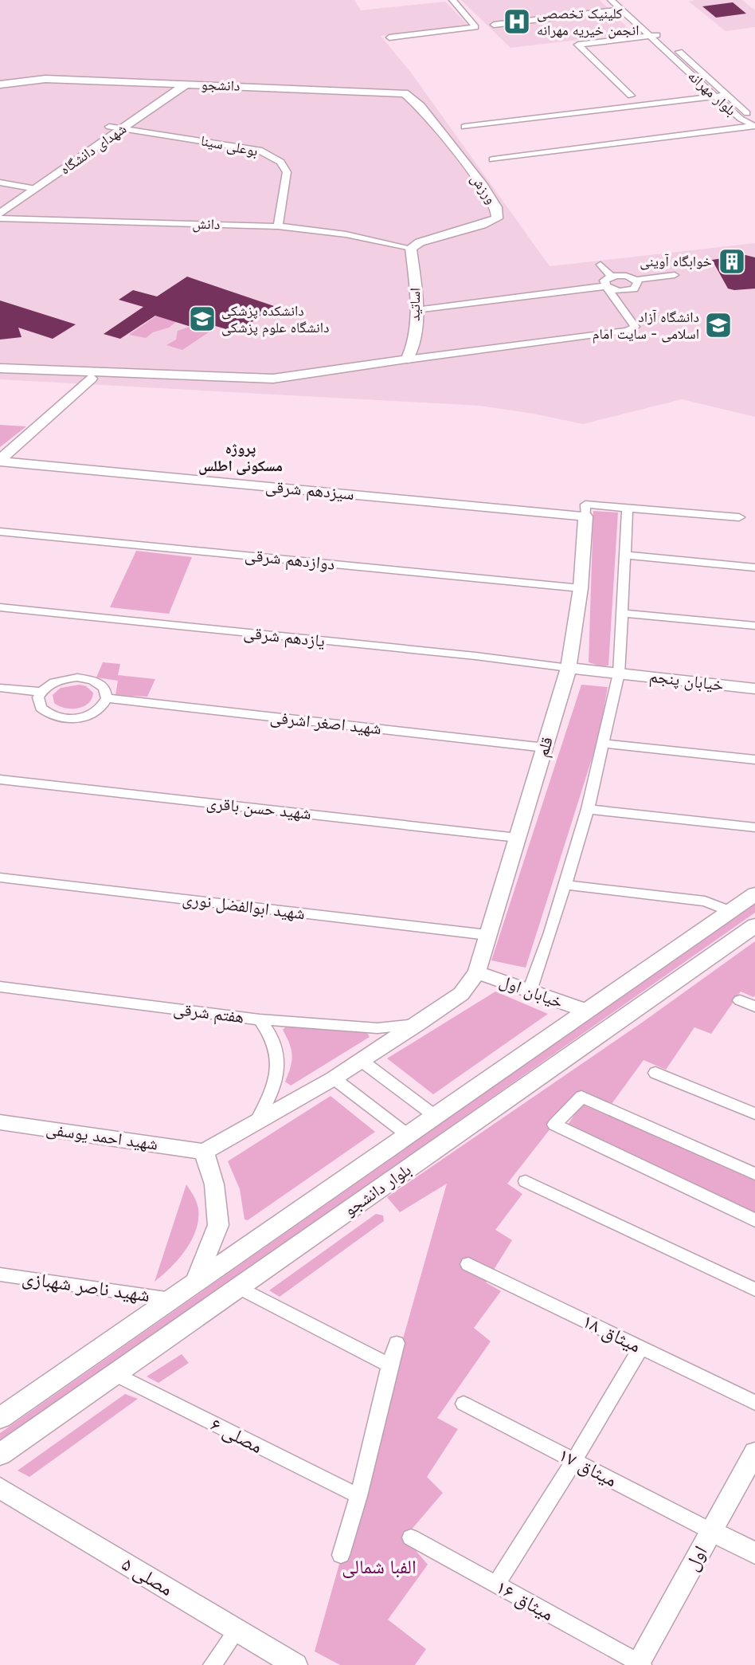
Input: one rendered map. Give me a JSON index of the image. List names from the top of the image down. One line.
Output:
{"streets":{"main road":["بلوار دانشجو"],"street":["دانشجو","بلوار مهرانه","بوعلی سینا","شهدای دانشگاه","ورزش","دانش","اساتید","سیزدهم شرقی","دوازدهم شرقی","یازدهم شرقی","خیابان پنجم","شهید اصغر اشرفی","قلم","شهید حسن باقری","شهید ابوالفضل نوری","خیابان اول","هفتم شرقی","شهید احمد یوسفی","شهید ناصر شهبازی","میثاق ۱۸","مصلی ۶","میثاق ۱۷","اول","مصلی ۵","میثاق ۱۶"]},"crossings":[["دانشجو","شهدای دانشگاه"],["دانشجو","ورزش"],["بوعلی سینا","شهدای دانشگاه"],["بوعلی سینا","دانش"],["ورزش","دانش"],["ورزش","اساتید"],["دانش","اساتید"],["سیزدهم شرقی","قلم"],["دوازدهم شرقی","قلم"],["یازدهم شرقی","خیابان پنجم"],["یازدهم شرقی","قلم"],["خیابان پنجم","قلم"],["شهید اصغر اشرفی","قلم"],["قلم","شهید حسن باقری"],["قلم","شهید ابوالفضل نوری"],["قلم","خیابان اول"],["خیابان اول","بلوار دانشجو"],["بلوار دانشجو","شهید ناصر شهبازی"],["بلوار دانشجو","مصلی ۶"],["میثاق ۱۷","اول"],["اول","میثاق ۱۶"]],"districts":["پروژه مسکونی اطلس"],"parks":["الفبا شمالی"],"places":{"hospital":["کلینیک تخصصی انجمن خیریه مهرانه"],"building":["خوابگاه آوینی"],"school or university":["دانشکده پزشکی دانشگاه علوم پزشکی","دانشگاه آزاد اسلامی - سایت امام"]}}
